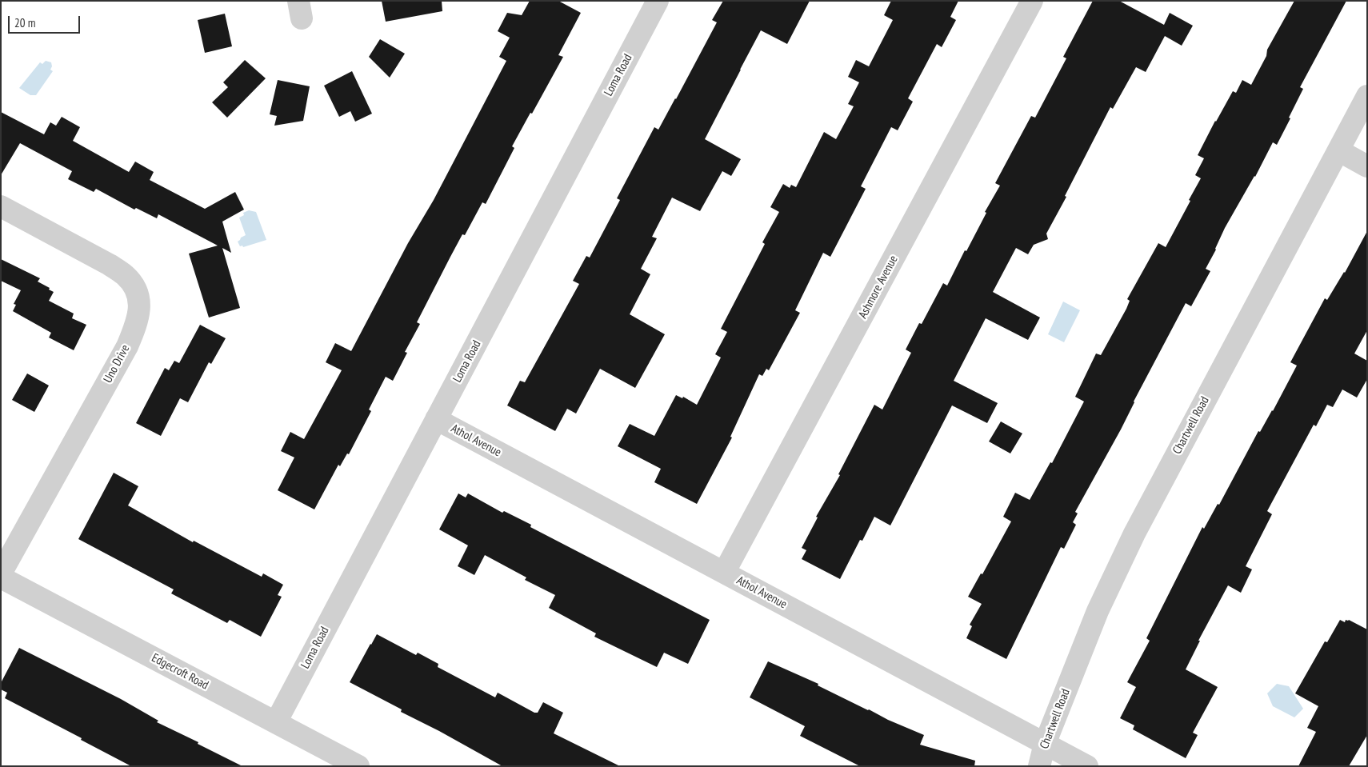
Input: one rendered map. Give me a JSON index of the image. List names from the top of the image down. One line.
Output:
{"streets":{"street":["Loma Road","Ashmore Avenue","Uno Drive","Chartwell Road","Athol Avenue","Edgecroft Road"]},"crossings":[["Loma Road","Athol Avenue"],["Loma Road","Edgecroft Road"],["Ashmore Avenue","Athol Avenue"],["Chartwell Road","Athol Avenue"]],"scale_bar":"20 m"}
